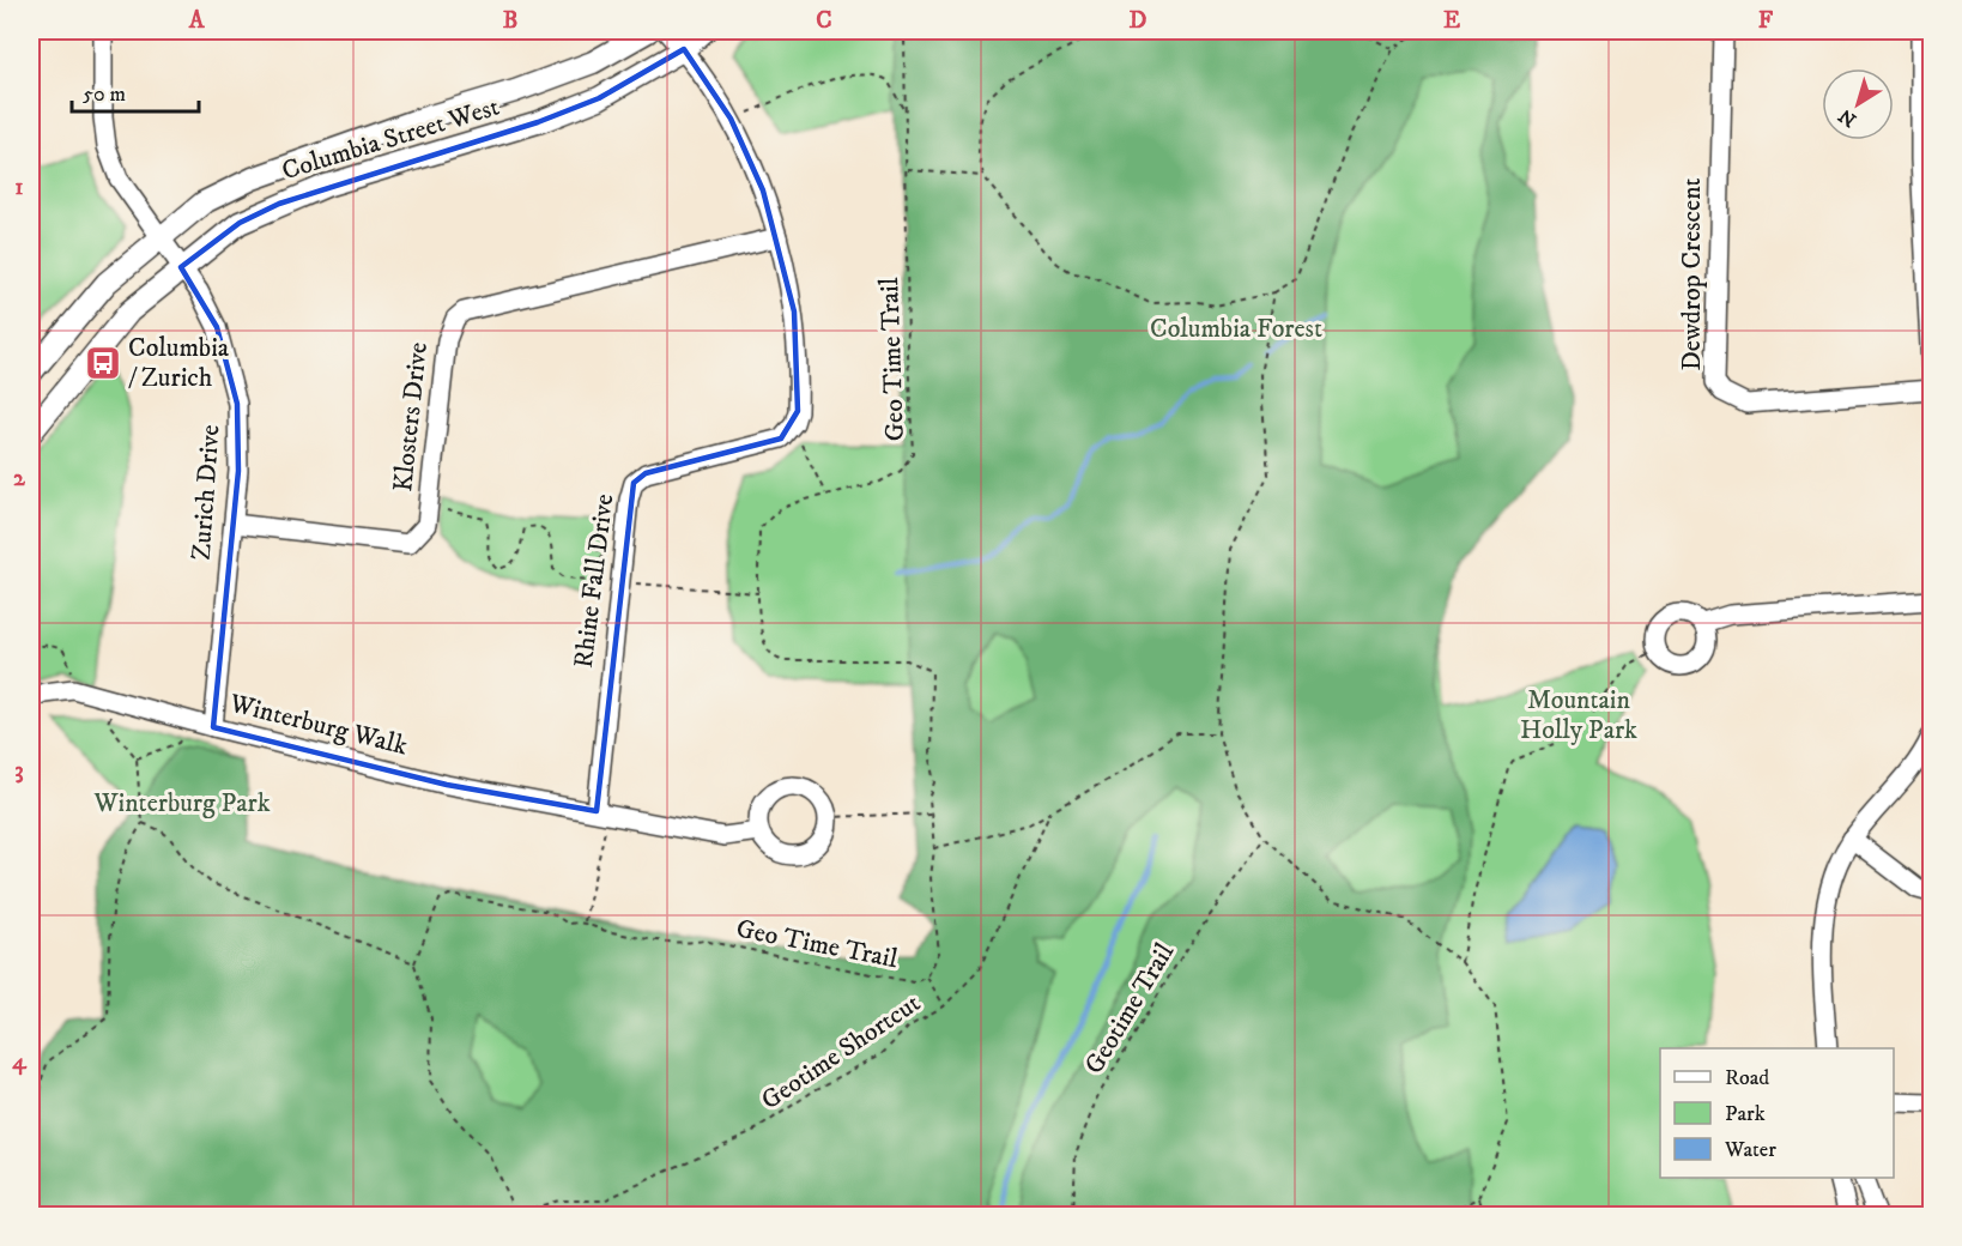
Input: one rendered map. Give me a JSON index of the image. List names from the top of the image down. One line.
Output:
{"streets":{"main road":["Columbia Street West"],"street":["Dewdrop Crescent","Klosters Drive","Zurich Drive","Rhine Fall Drive","Winterburg Walk"],"path":["Geo Time Trail","Geotime Trail","Geotime Shortcut"]},"crossings":[["Columbia Street West","Zurich Drive"],["Columbia Street West","Rhine Fall Drive"],["Klosters Drive","Zurich Drive"],["Klosters Drive","Rhine Fall Drive"],["Zurich Drive","Winterburg Walk"],["Rhine Fall Drive","Winterburg Walk"]],"parks":["Columbia Forest","Mountain Holly Park","Winterburg Park"],"places":{"bus stop":["Columbia / Zurich"]},"legend":["Road","Park","Water"],"scale_bar":"50 m","north":"bottom left","grid":{"columns":["A","B","C","D","E","F"],"rows":["1","2","3","4"]}}
